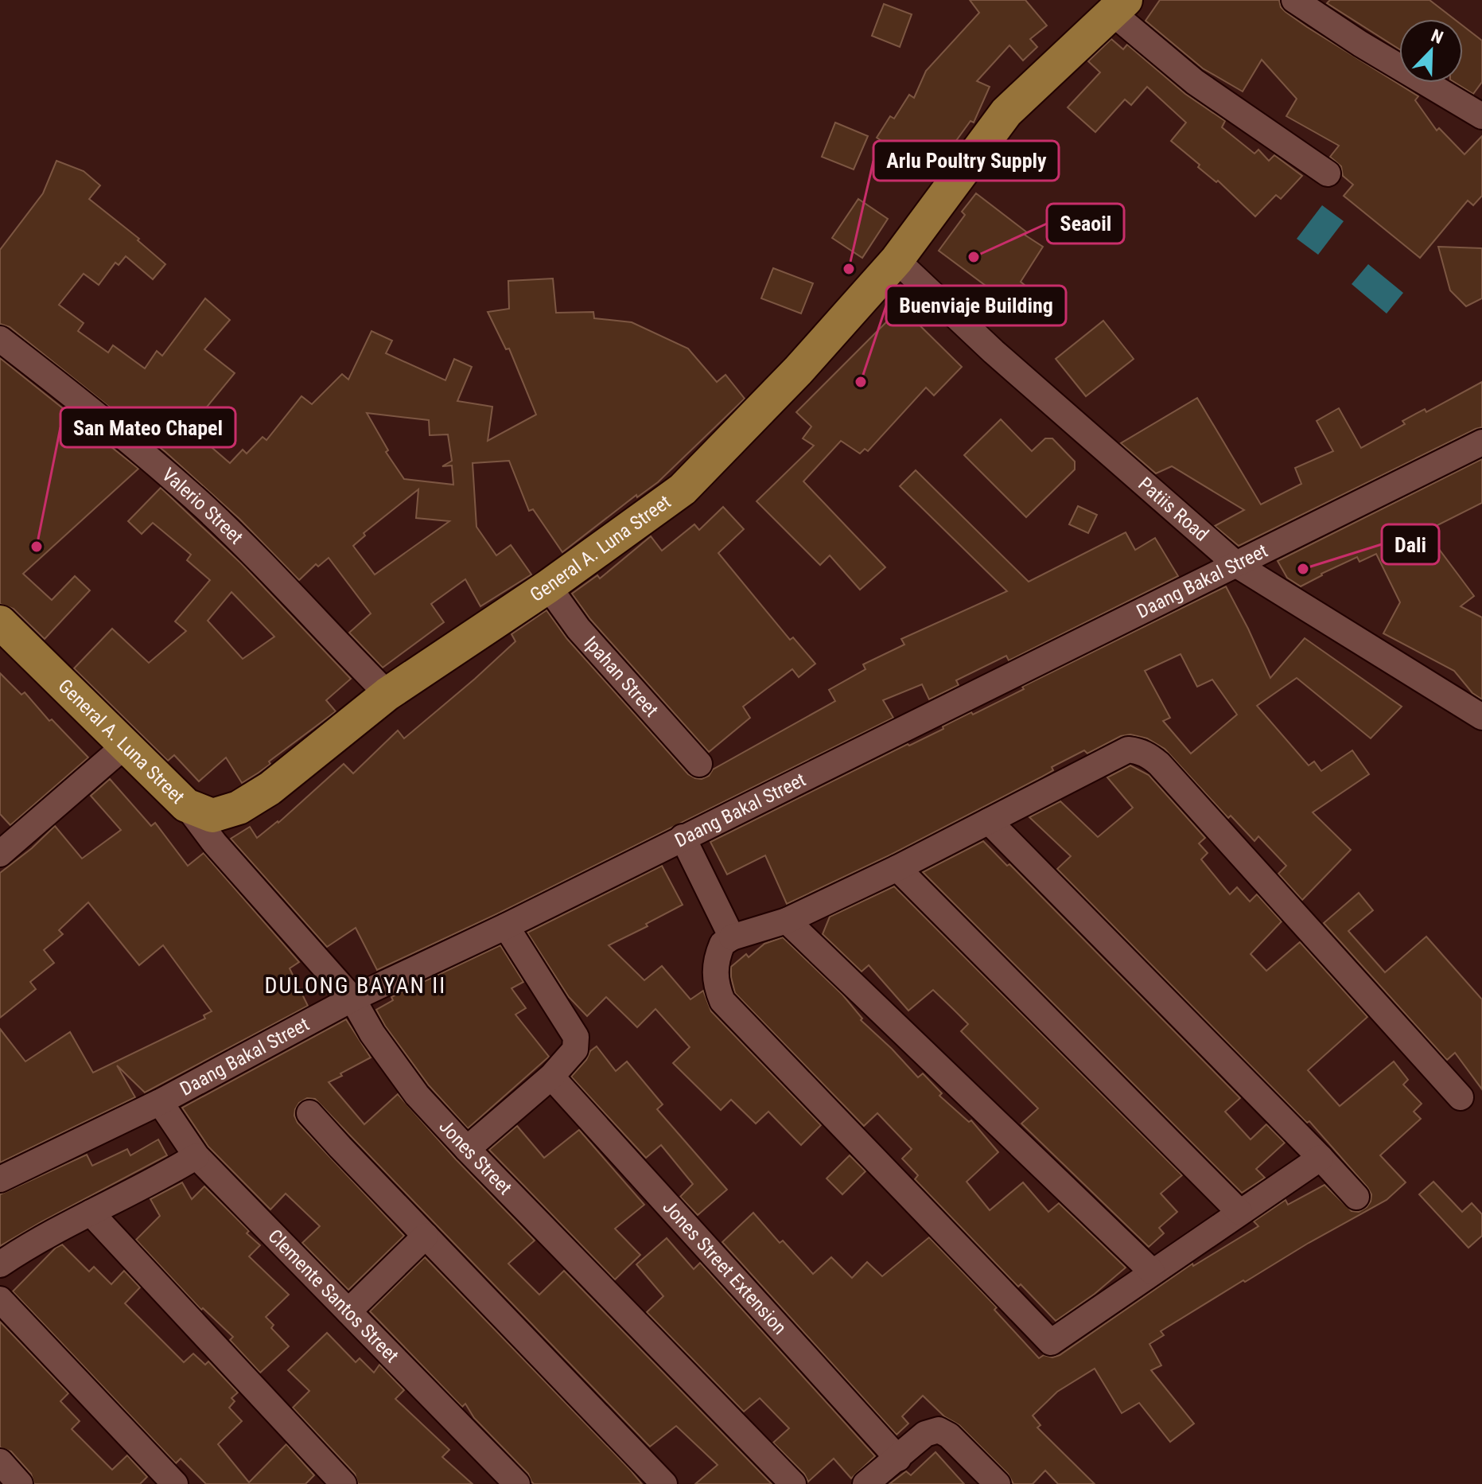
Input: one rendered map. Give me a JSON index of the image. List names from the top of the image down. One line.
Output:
{"streets":{"main road":["General A. Luna Street"],"street":["Valerio Street","Patiis Road","Daang Bakal Street","Ipahan Street","Jones Street","Jones Street Extension","Clemente Santos Street"]},"crossings":[["Valerio Street","General A. Luna Street"],["Patiis Road","General A. Luna Street"],["Patiis Road","Daang Bakal Street"],["General A. Luna Street","Ipahan Street"],["General A. Luna Street","Jones Street"],["Daang Bakal Street","Jones Street"],["Daang Bakal Street","Clemente Santos Street"]],"districts":["DULONG BAYAN II"],"places":["Seaoil","Arlu Poultry Supply","Buenviaje Building","San Mateo Chapel","Dali"],"north":"top right"}
